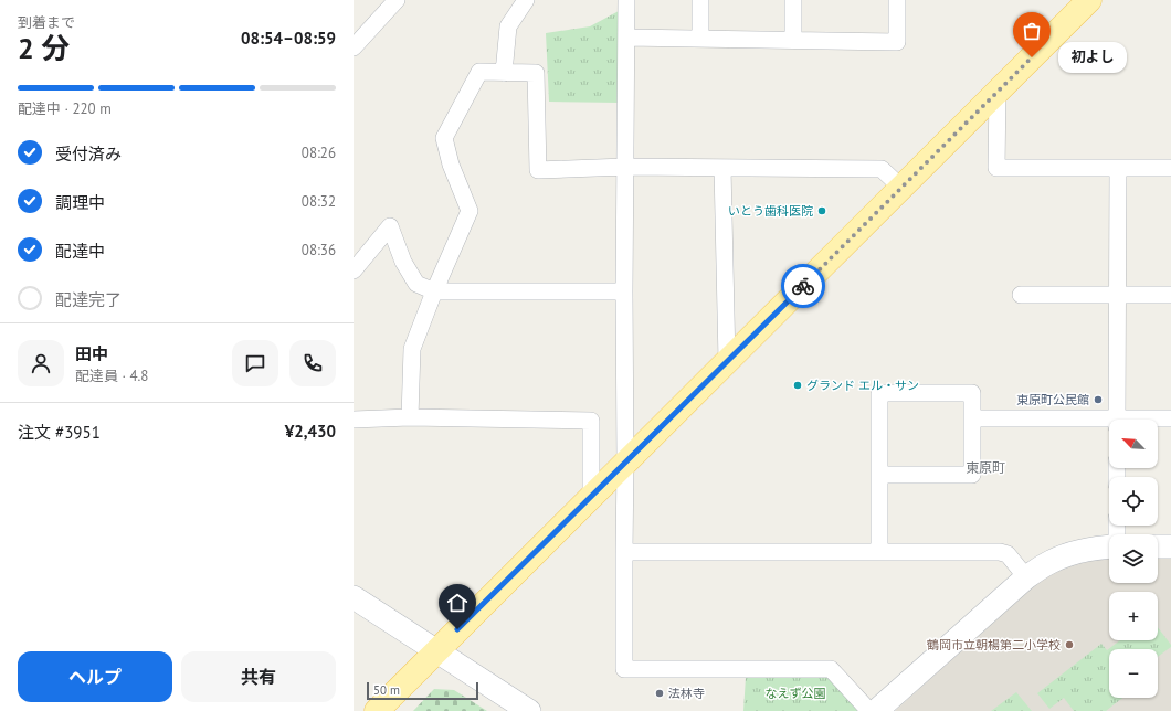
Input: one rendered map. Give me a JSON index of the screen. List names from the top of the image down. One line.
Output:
{"districts":["東原町"],"parks":["なえず公園"],"places":["初よし","いとう歯科医院","グランド エル・サン","東原町公民館","鶴岡市立朝楊第二小学校","法林寺"],"scale_bar":"50 m","north":"top left","page":{"heading":["2 分","到着まで","08:54–08:59"],"panel":["田中","配達員 · 4.8","注文 #3951","¥2,430"],"bubble":"初よし","bar":"配達中 · 220 m","list":[["受付済み","08:26"],["調理中","08:32"],["配達中","08:36"],"配達完了"],"map_buttons":["+","−"],"buttons":["ヘルプ","共有"],"scale":"50 m"}}
